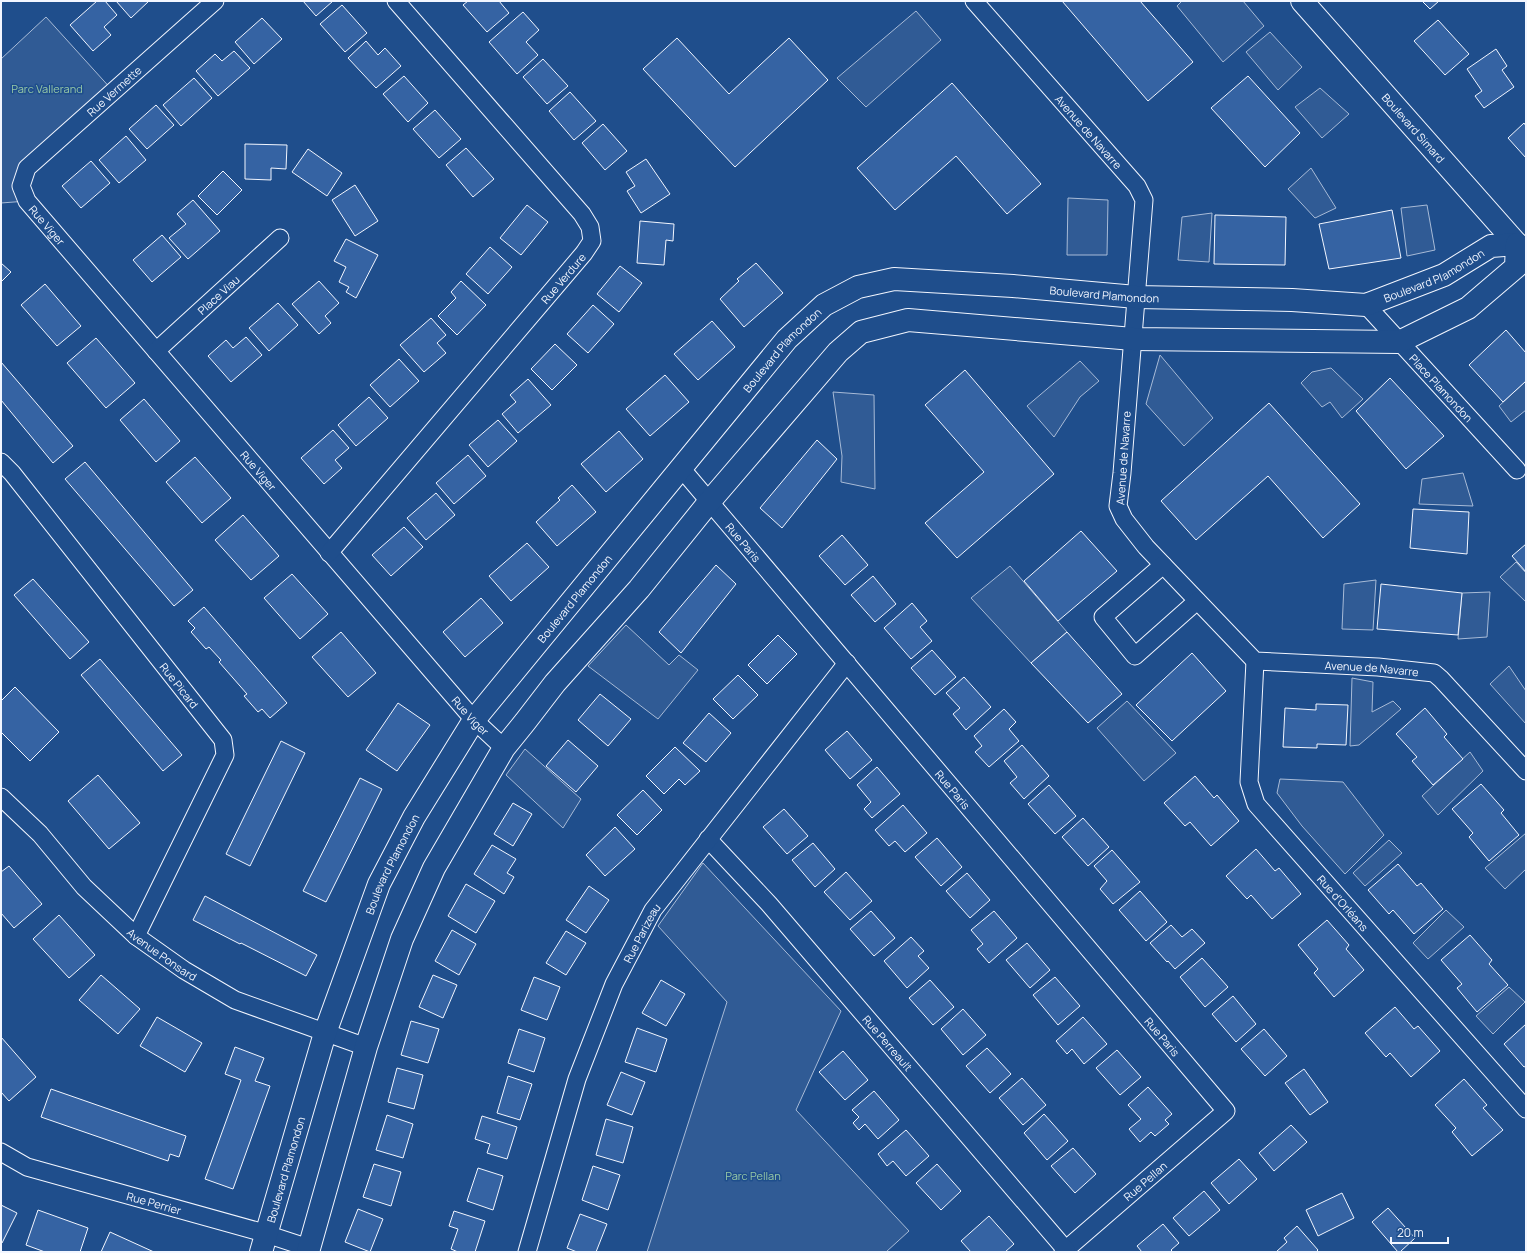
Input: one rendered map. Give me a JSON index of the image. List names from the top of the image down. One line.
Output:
{"streets":{"street":["Rue Vermette","Boulevard Simard","Avenue de Navarre","Rue Viger","Boulevard Plamondon","Rue Verdure","Place Viau","Place Plamondon","Rue Paris","Rue Picard","Rue d'Orléans","Rue Parizeau","Avenue Ponsard","Rue Perreault","Rue Pellan","Rue Perrier"]},"crossings":[["Rue Vermette","Rue Viger"],["Boulevard Simard","Boulevard Plamondon"],["Avenue de Navarre","Boulevard Plamondon"],["Avenue de Navarre","Rue d'Orléans"],["Rue Viger","Boulevard Plamondon"],["Rue Viger","Rue Verdure"],["Rue Viger","Place Viau"],["Boulevard Plamondon","Place Plamondon"],["Boulevard Plamondon","Rue Paris"],["Boulevard Plamondon","Avenue Ponsard"],["Boulevard Plamondon","Rue Perrier"],["Rue Paris","Rue Parizeau"],["Rue Paris","Rue Pellan"],["Rue Picard","Avenue Ponsard"],["Rue Parizeau","Rue Perreault"],["Rue Perreault","Rue Pellan"]],"parks":["Parc Vallerand","Parc Pellan"],"scale_bar":"20 m"}
